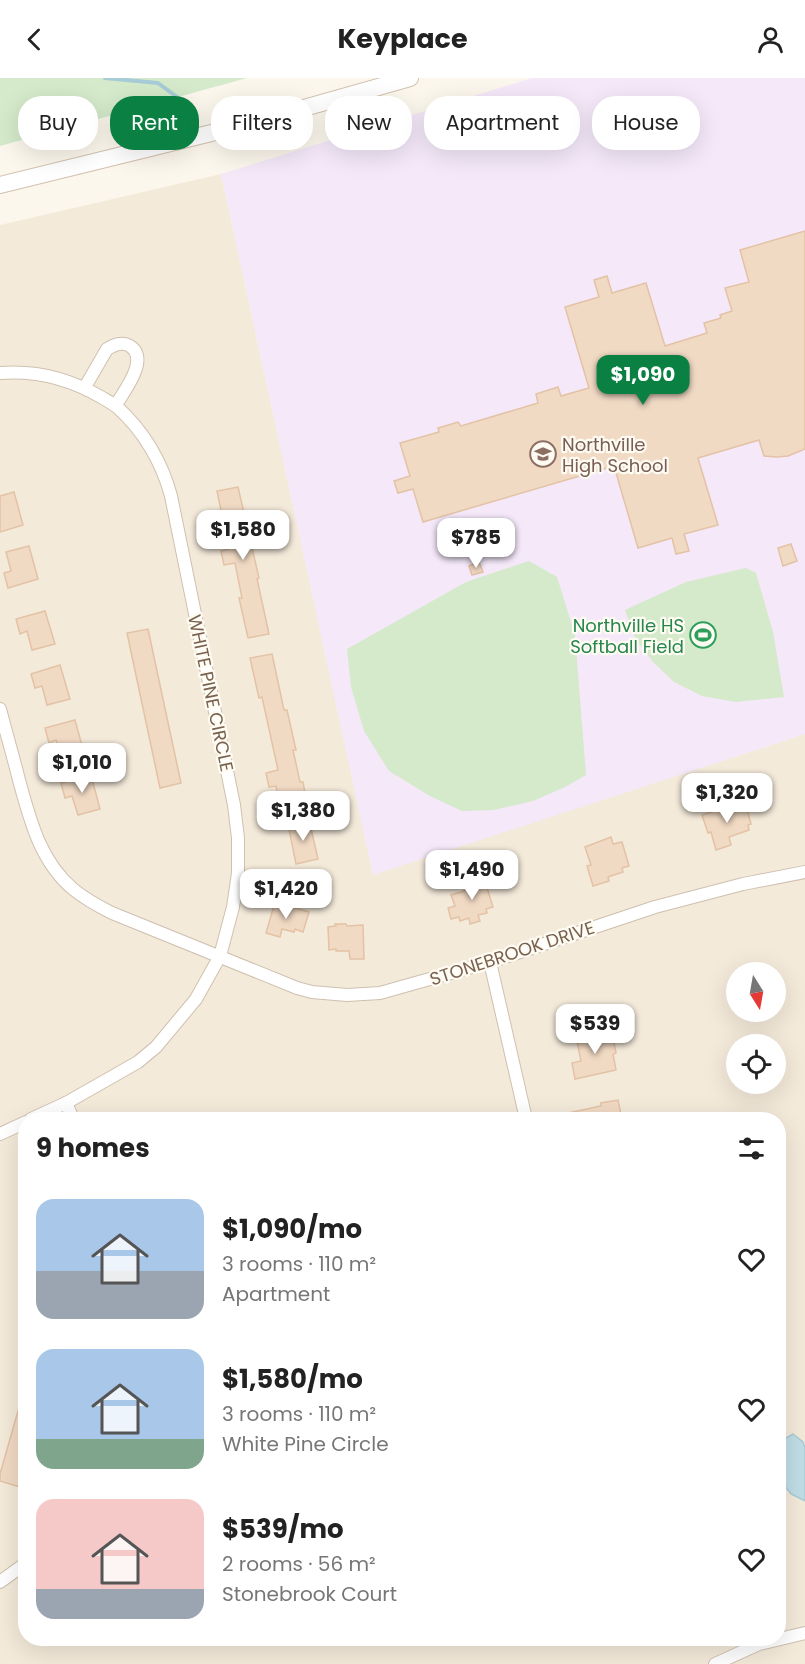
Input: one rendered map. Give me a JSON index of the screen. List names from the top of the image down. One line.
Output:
{"streets":{"street":["WHITE PINE CIRCLE","STONEBROOK DRIVE"]},"crossings":[["WHITE PINE CIRCLE","STONEBROOK DRIVE"]],"places":{"school or university":["Northville High School"],"sports":["Northville HS Softball Field"]},"north":"bottom","page":{"header":"Keyplace","chip":["Buy","Rent","Filters","New","Apartment","House"],"price":["$1,090","$1,580","$785","$1,010","$1,320","$1,380","$1,490","$1,420","$539"],"heading":"9 homes","list":[{"name":"$1,090/mo","note":"3 rooms · 110 m² · Apartment"},{"name":"$1,580/mo","note":"3 rooms · 110 m² · White Pine Circle"},{"name":"$539/mo","note":"2 rooms · 56 m² · Stonebrook Court"}]}}
